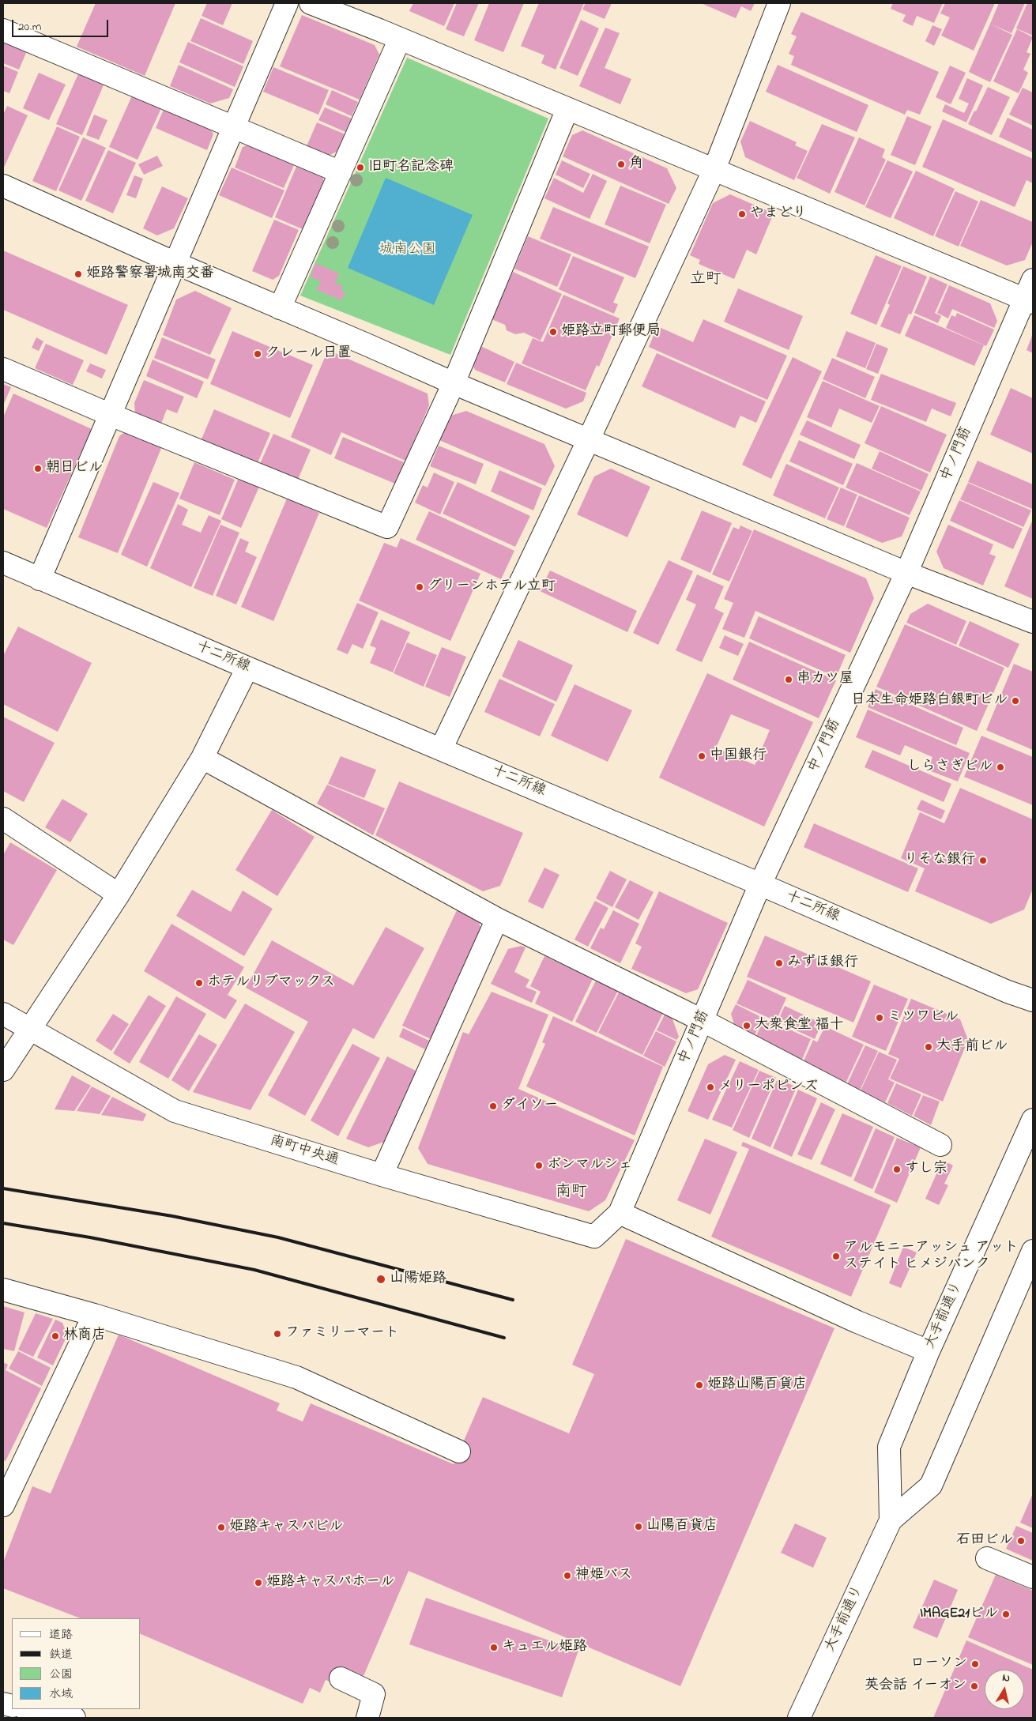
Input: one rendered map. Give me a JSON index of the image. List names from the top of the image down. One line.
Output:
{"streets":{"street":["中ノ門筋","十二所線","南町中央通","大手前通り"]},"crossings":[["中ノ門筋","十二所線"],["中ノ門筋","南町中央通"]],"districts":["立町","南町"],"parks":["城南公園"],"places":["角","旧町名記念碑","やまどり","姫路警察署城南交番","姫路立町郵便局","クレール日置","朝日ビル","グリーンホテル立町","串カツ屋","日本生命姫路白銀町ビル","中国銀行","しらさぎビル","りそな銀行","みずほ銀行","ホテルリブマックス","ミツワビル","大衆食堂 福十","大手前ビル","メリーポピンズ","ダイソー","ボンマルシェ","すし宗","アルモニーアッシュ アット ステイト ヒメジバンク","山陽姫路","ファミリーマート","林商店","姫路山陽百貨店","山陽百貨店","姫路キャスパビル","石田ビル","神姫バス","姫路キャスパホール","IMAGE21ビル","キュエル姫路","ローソン","英会話 イーオン"],"legend":["道路","鉄道","公園","水域"],"scale_bar":"20 m","north":"top"}
